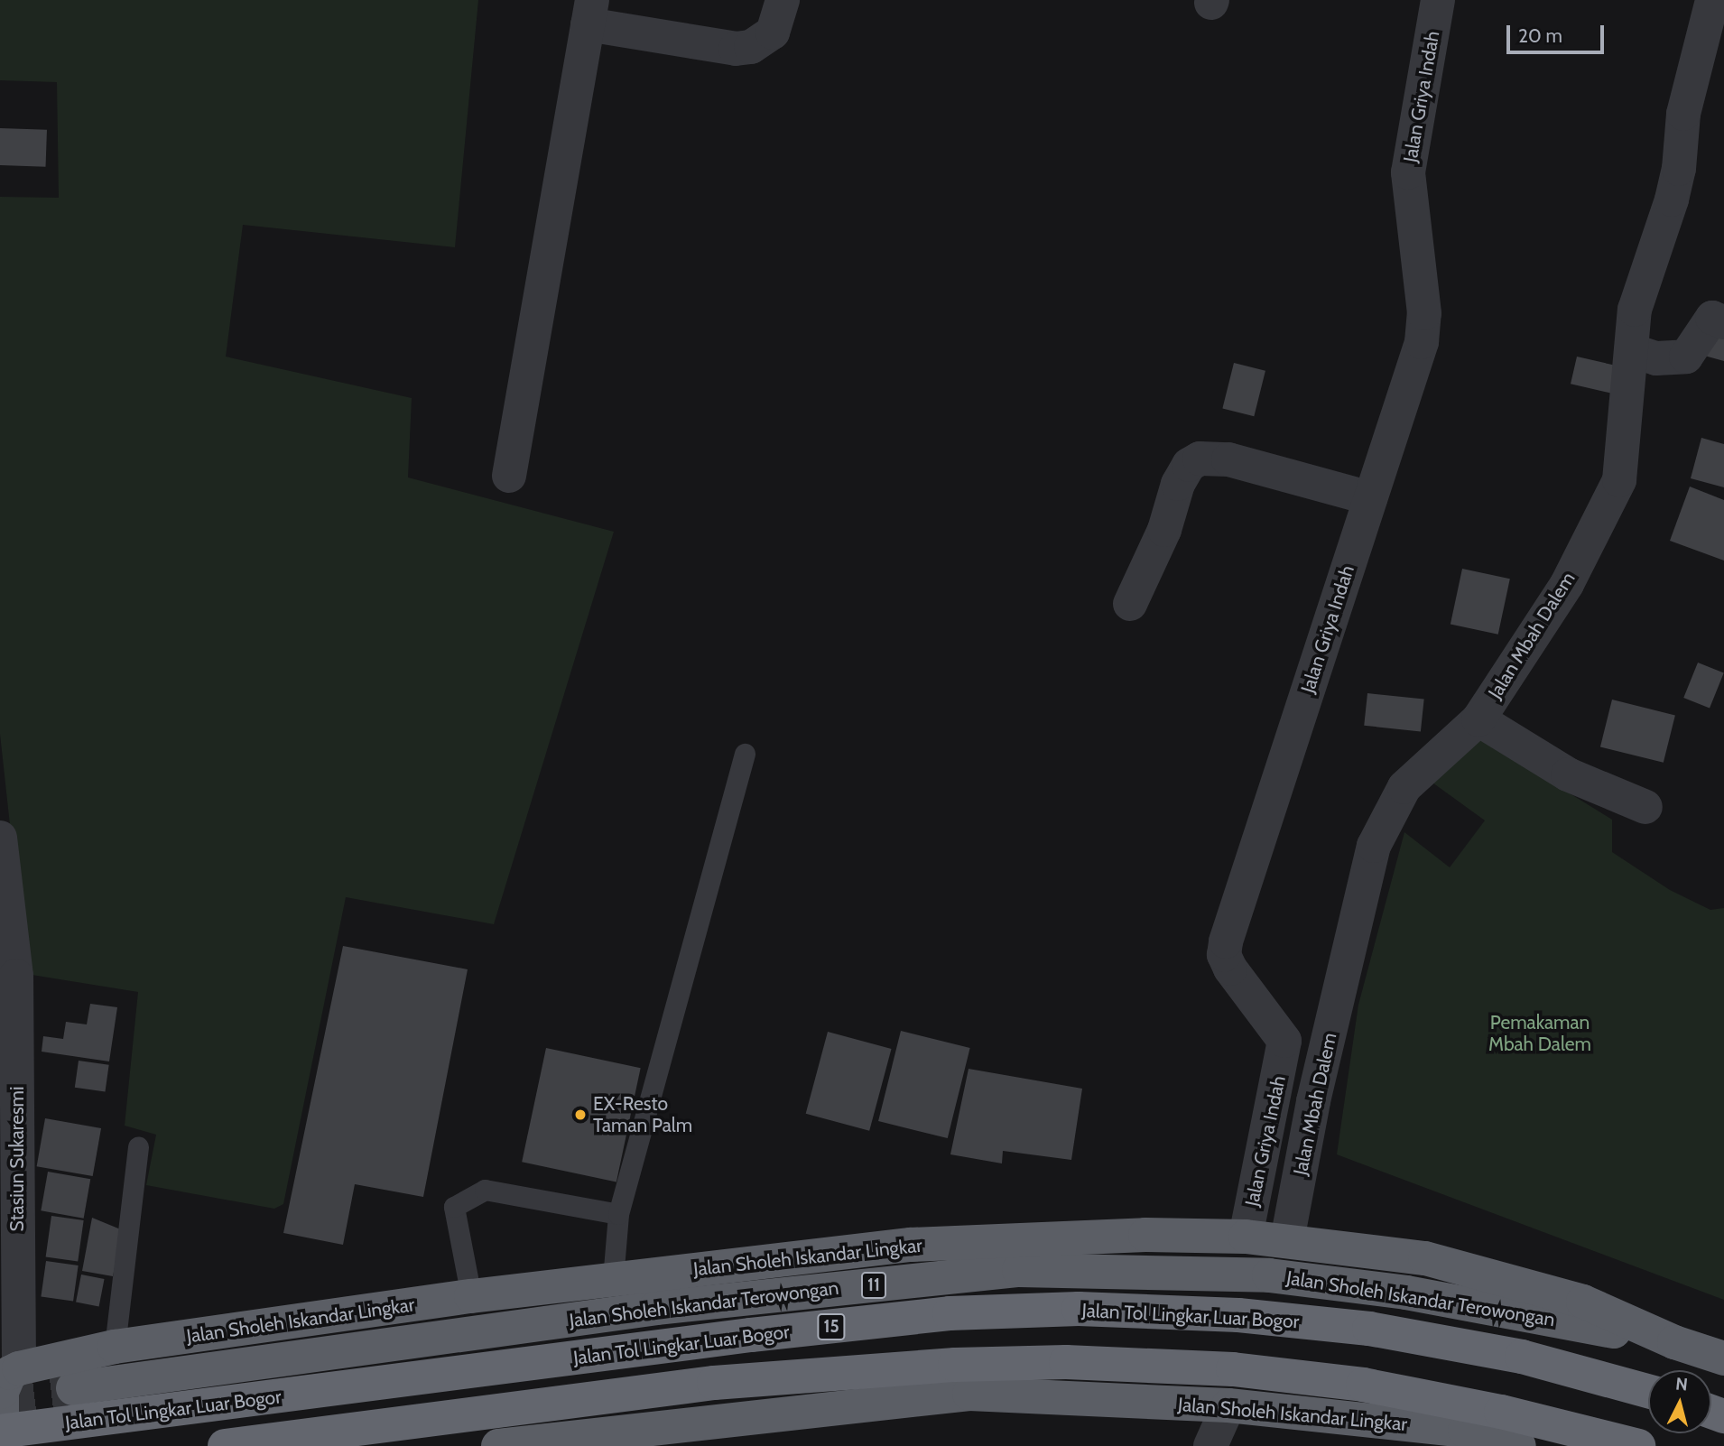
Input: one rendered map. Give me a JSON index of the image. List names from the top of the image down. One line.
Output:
{"streets":{"highway":["Jalan Sholeh Iskandar Lingkar","11","Jalan Sholeh Iskandar Terowongan","Jalan Tol Lingkar Luar Bogor","15"],"street":["Jalan Griya Indah","Jalan Mbah Dalem","Stasiun Sukaresmi"]},"crossings":[["Jalan Griya Indah","Jalan Sholeh Iskandar Lingkar"],["Jalan Mbah Dalem","Jalan Sholeh Iskandar Lingkar"],["Stasiun Sukaresmi","Jalan Sholeh Iskandar Lingkar"],["Jalan Sholeh Iskandar Lingkar","11"],["Jalan Sholeh Iskandar Lingkar","Jalan Sholeh Iskandar Terowongan"],["11","Jalan Sholeh Iskandar Terowongan"]],"parks":["Pemakaman Mbah Dalem"],"places":["EX-Resto Taman Palm"],"scale_bar":"20 m","north":"top"}
